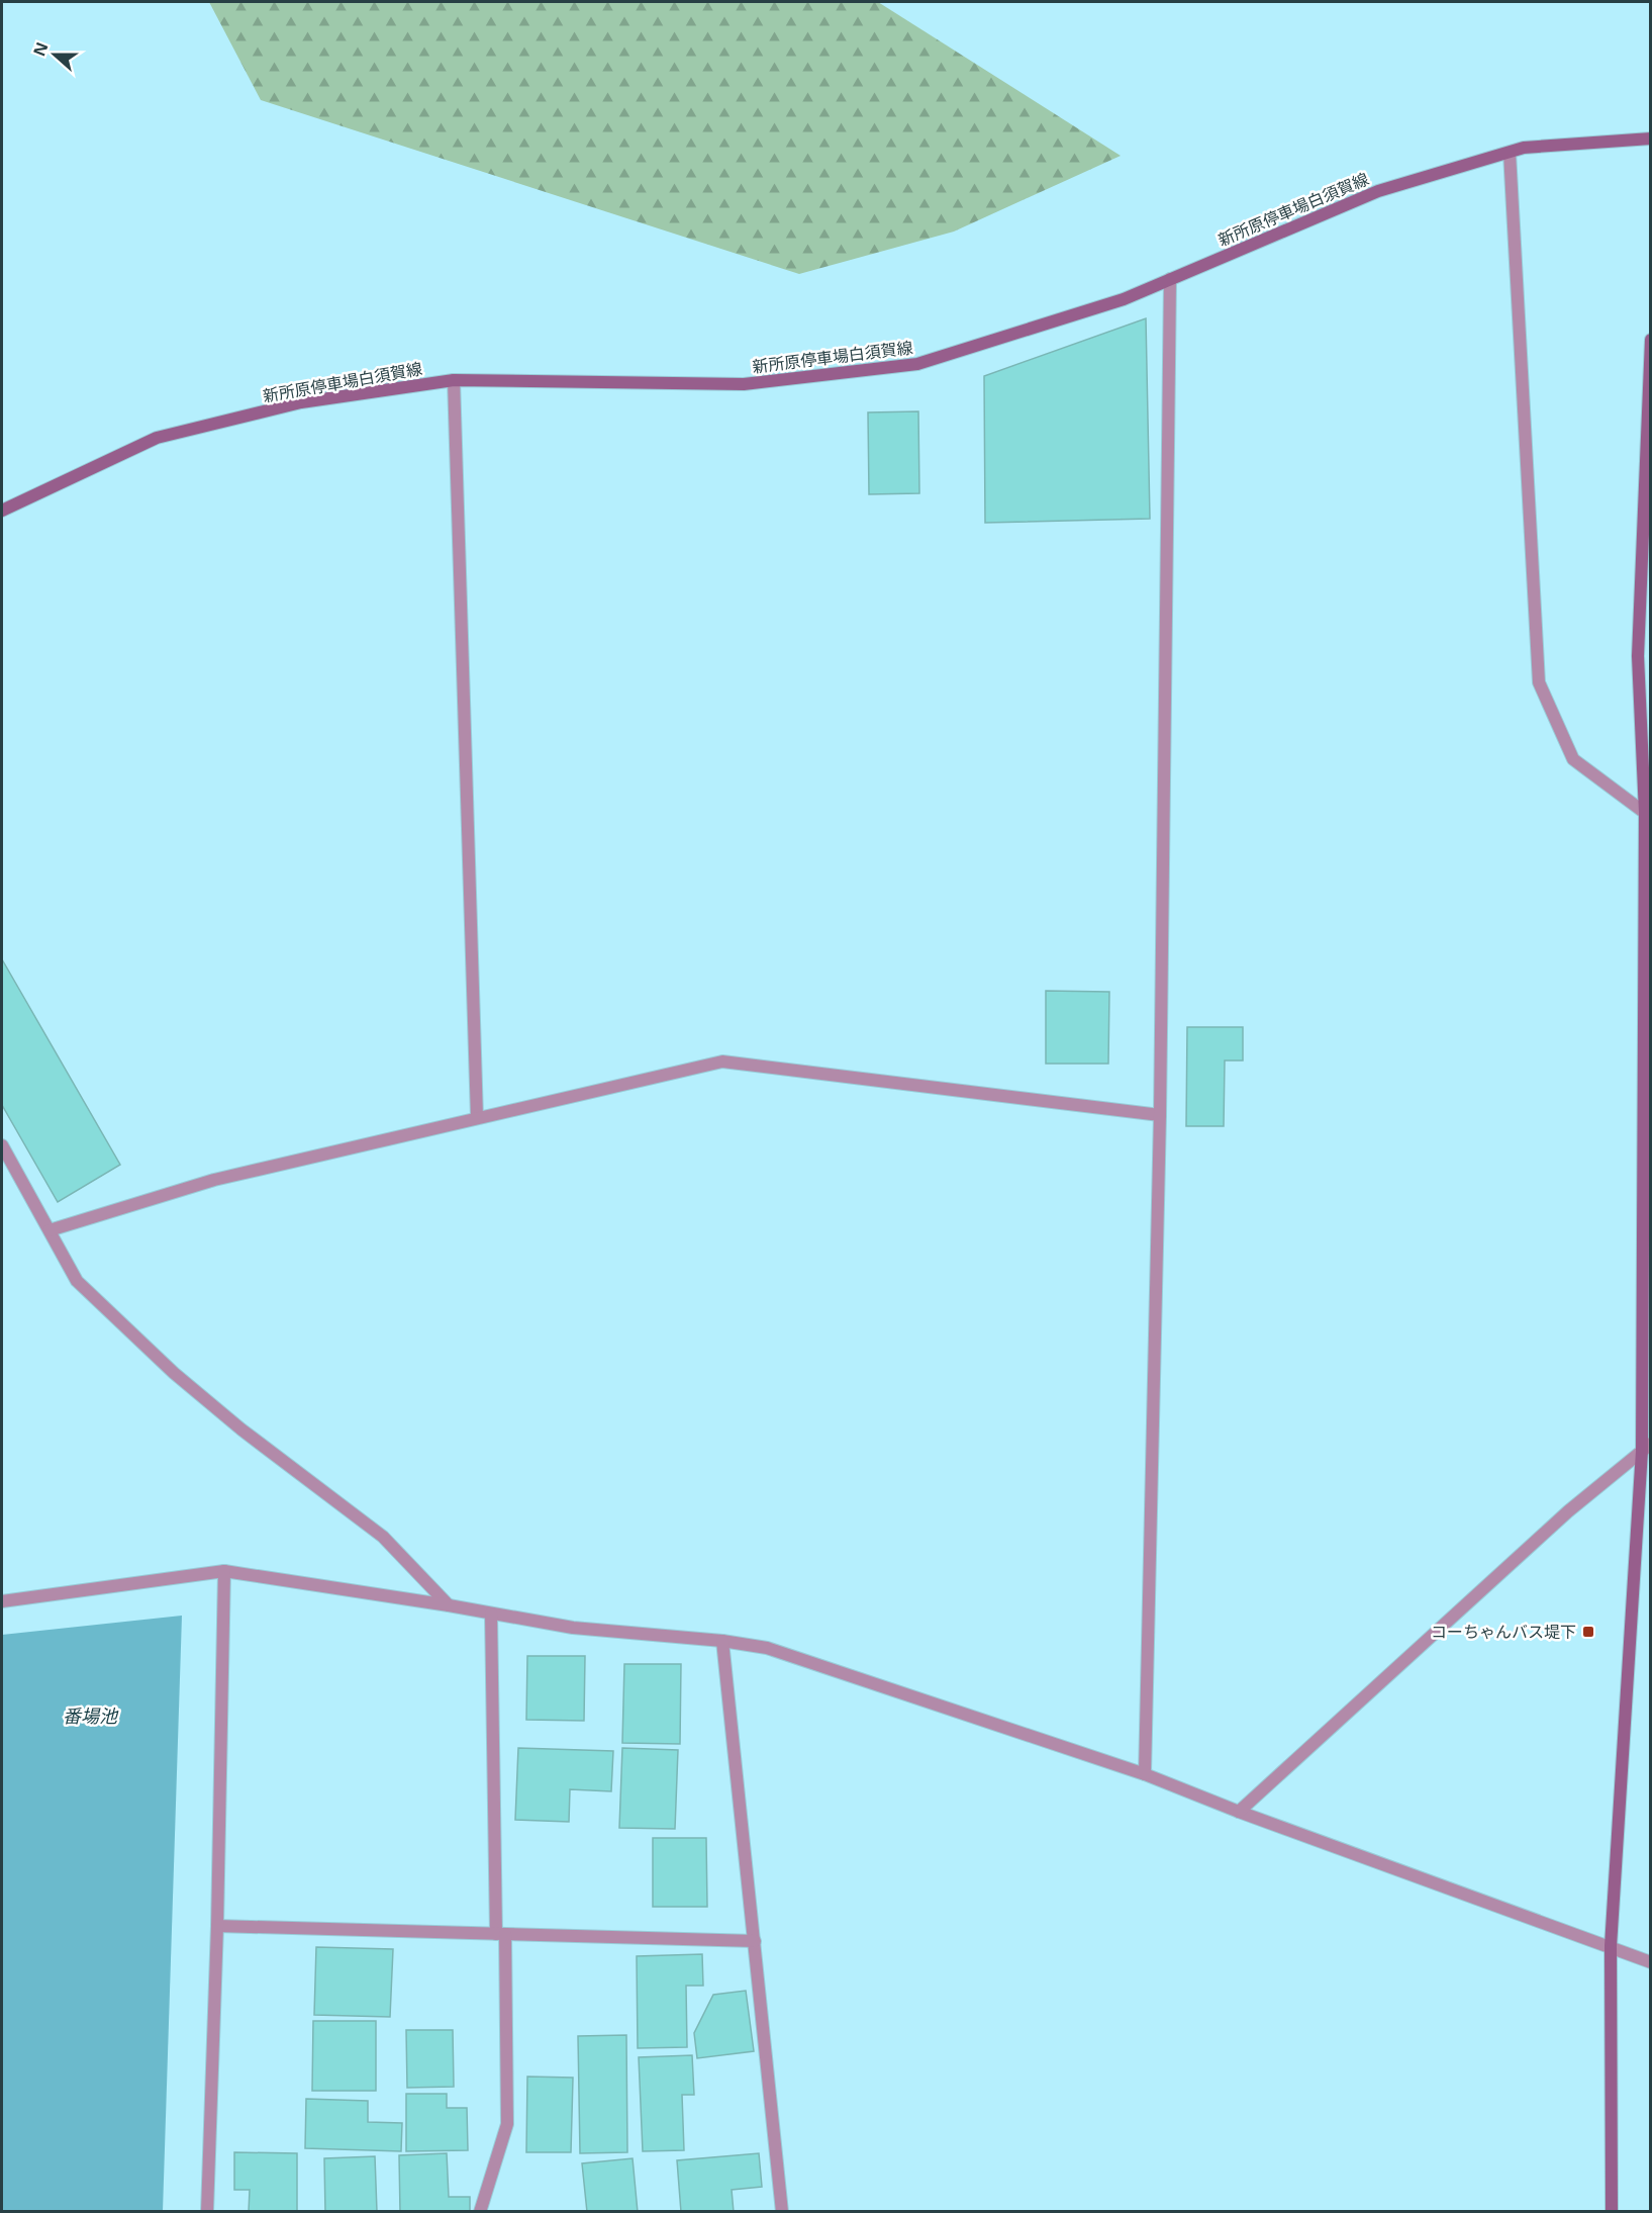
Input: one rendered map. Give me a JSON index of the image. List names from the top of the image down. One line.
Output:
{"streets":{"street":["新所原停車場白須賀線"]},"water":["番場池"],"places":{"transit":["コーちゃんバス堤下"]},"north":"left"}
